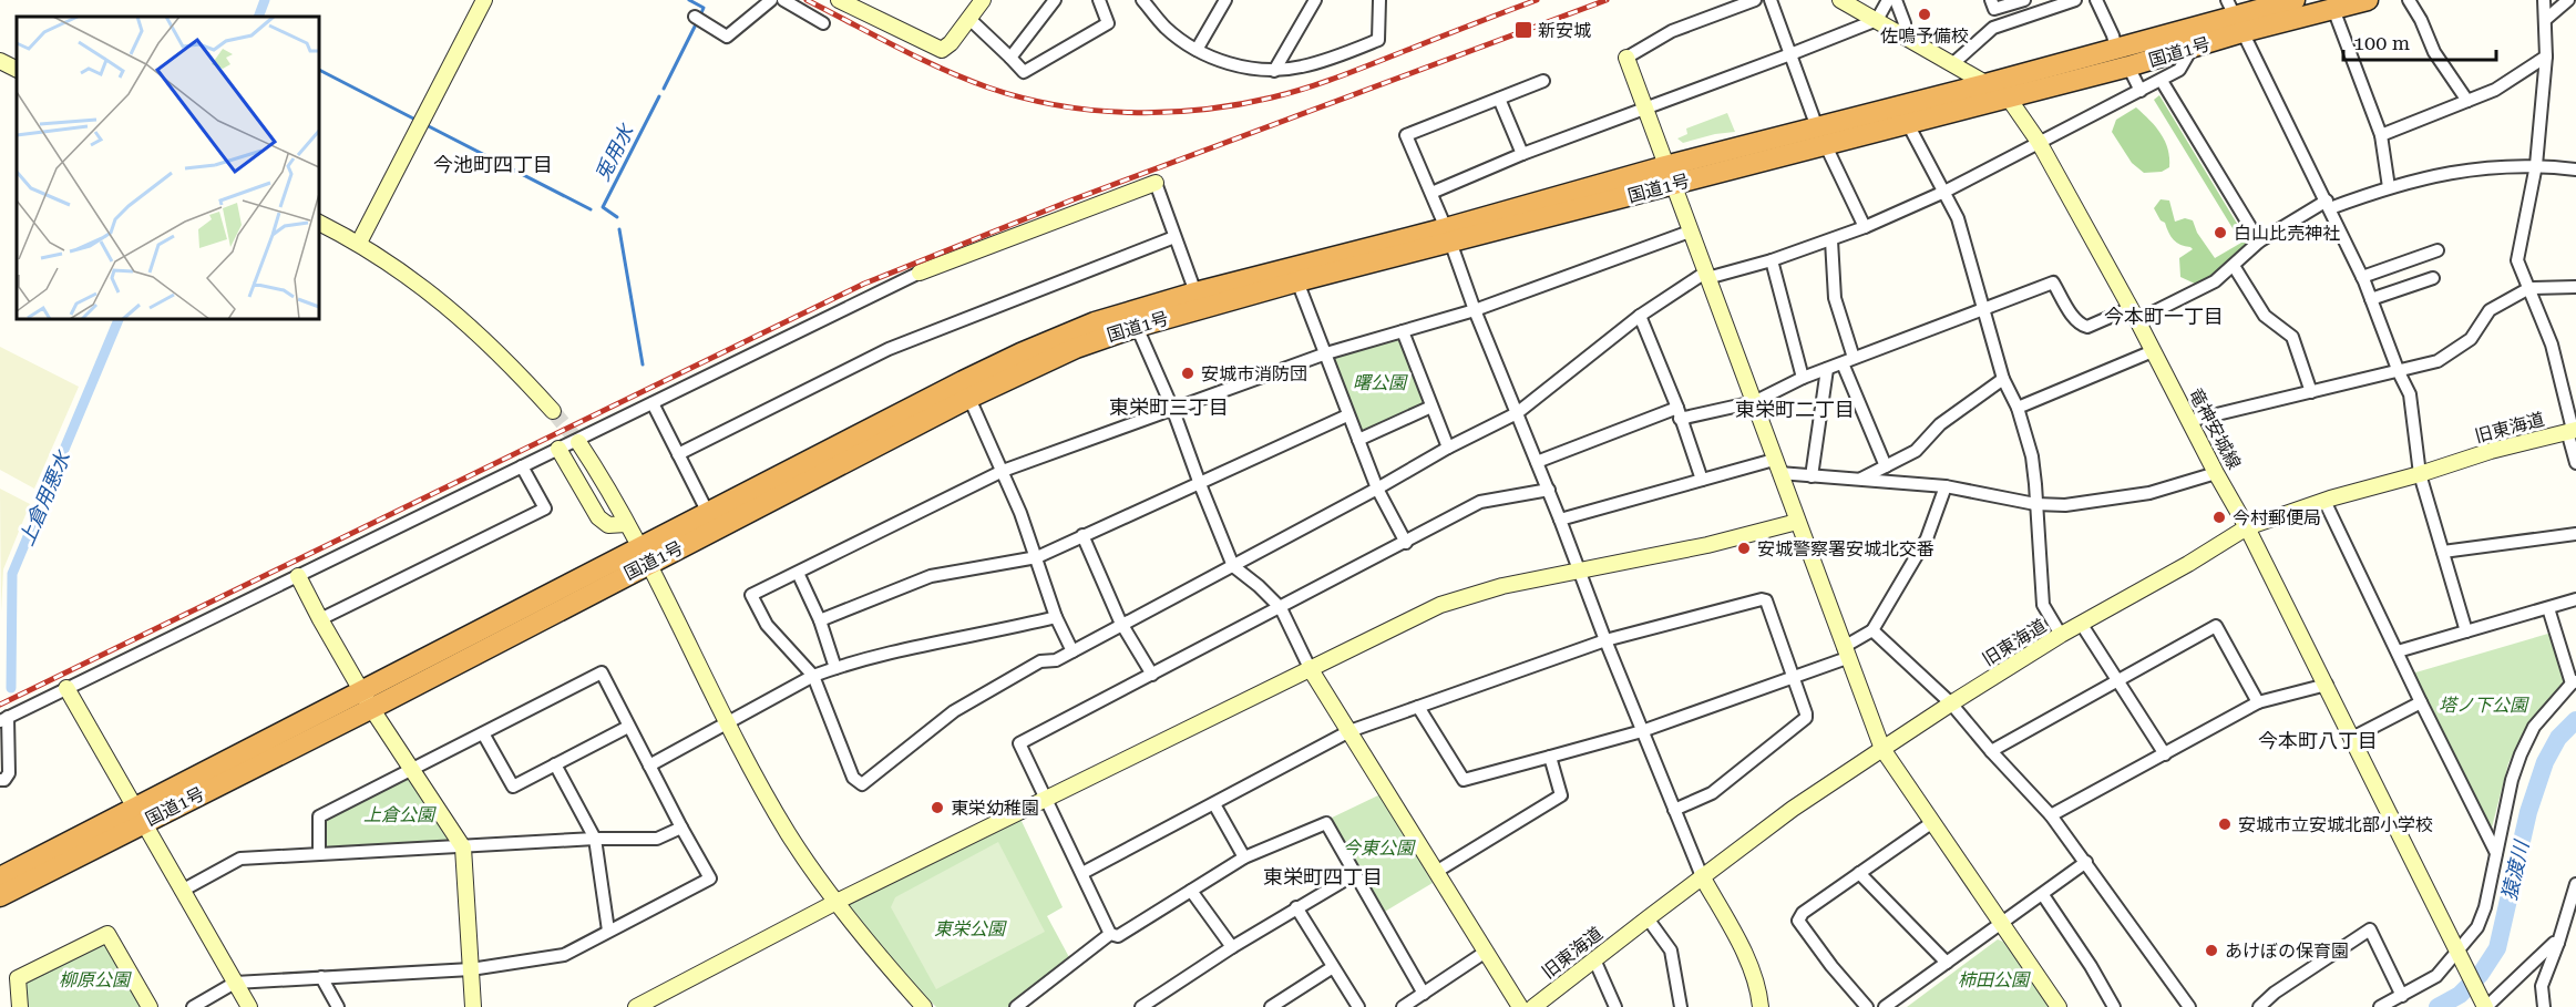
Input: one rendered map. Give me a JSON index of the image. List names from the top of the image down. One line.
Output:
{"streets":{"highway":["国道1号"],"street":["旧東海道","竜神安城線"]},"crossings":[["国道1号","竜神安城線"],["旧東海道","竜神安城線"]],"districts":["今池町四丁目","今本町一丁目","東栄町三丁目","東栄町二丁目","今本町八丁目","東栄町四丁目"],"water":["兎用水","上倉用悪水","猿渡川"],"parks":["曙公園","塔ノ下公園","上倉公園","今東公園","東栄公園","柳原公園","柿田公園"],"places":{"other":["佐鳴予備校","白山比売神社","安城市消防団","今村郵便局","安城警察署安城北交番","東栄幼稚園","安城市立安城北部小学校","あけぼの保育園"],"transit":["新安城"]},"scale_bar":"100 m"}
